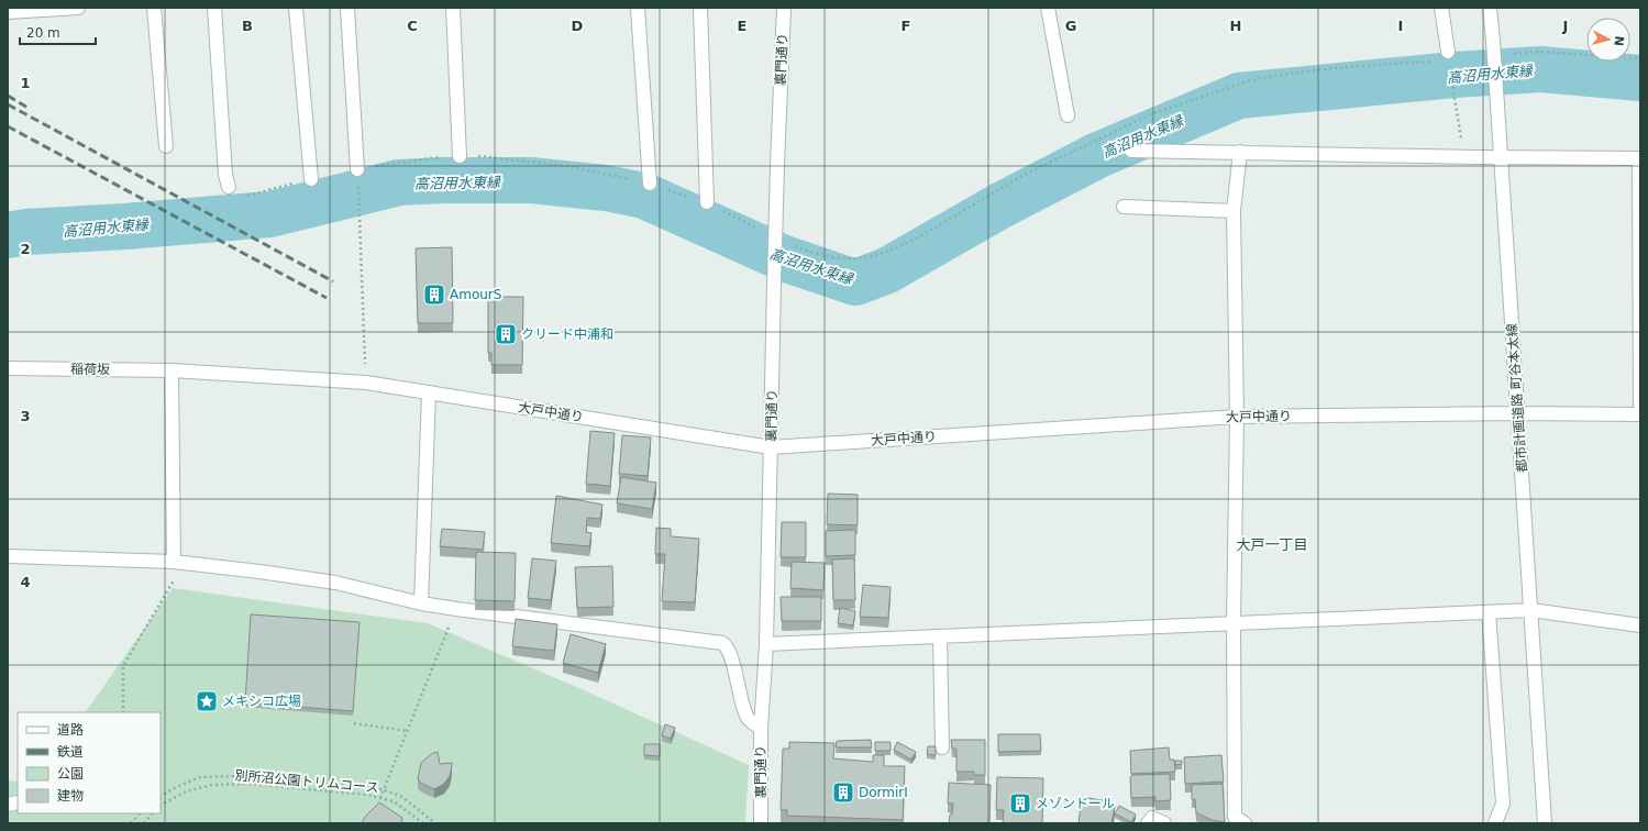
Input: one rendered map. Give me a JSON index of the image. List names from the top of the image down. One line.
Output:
{"streets":{"street":["裏門通り","稲荷坂","都市計画道路 町谷本太線","大戸中通り"],"path":["別所沼公園トリムコース"]},"crossings":[["裏門通り","大戸中通り"],["稲荷坂","大戸中通り"],["都市計画道路 町谷本太線","大戸中通り"]],"districts":["大戸一丁目"],"water":["高沼用水東縁"],"places":{"building":["AmourS","クリード中浦和","DormirⅠ","メゾンドール"],"place":["メキシコ広場"]},"legend":["道路","鉄道","公園","建物"],"scale_bar":"20 m","north":"right","grid":{"columns":["B","C","D","E","F","G","H","I","J"],"rows":["1","2","3","4"]}}
